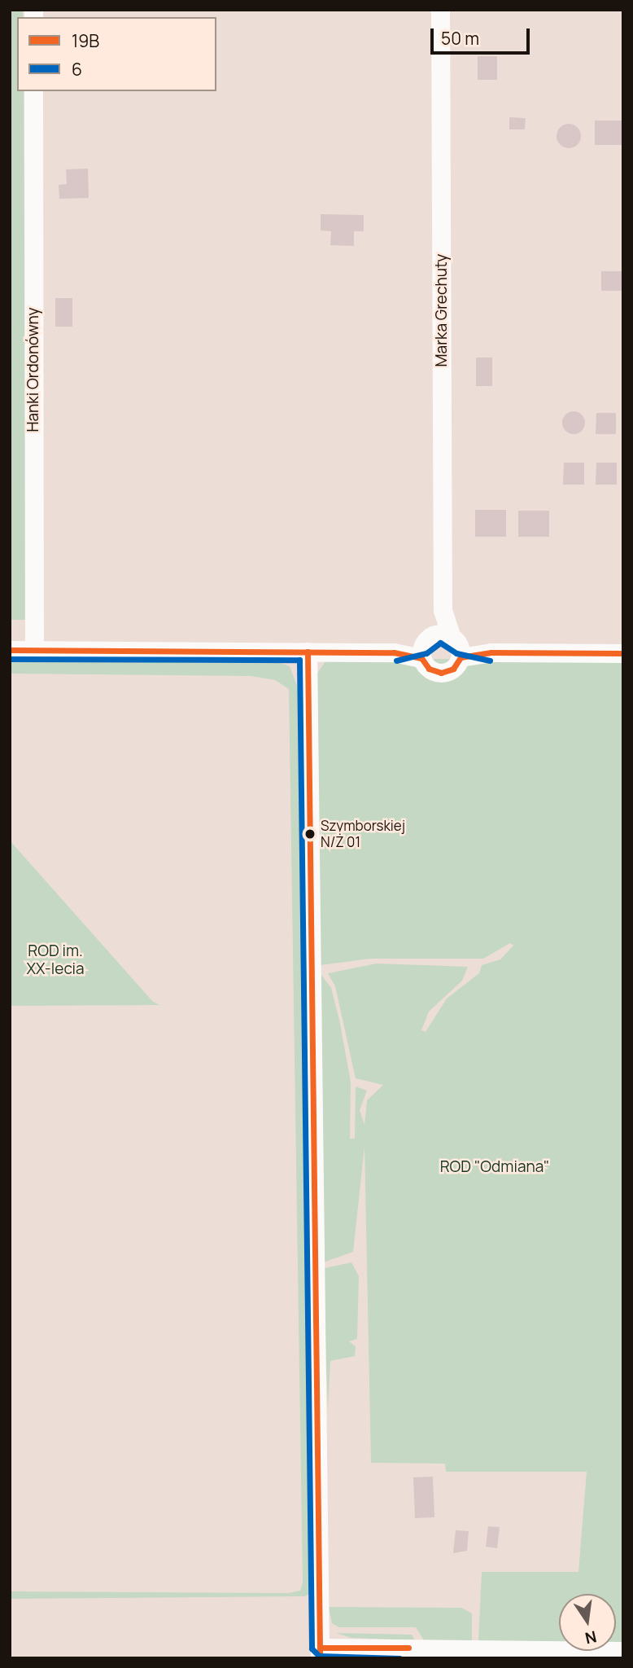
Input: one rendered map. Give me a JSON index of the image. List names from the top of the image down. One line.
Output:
{"streets":{"street":["Marka Grechuty","Hanki Ordonówny"]},"parks":["ROD im. XX-lecia","ROD \"Odmiana\""],"places":["Szymborskiej N/Ż 01"],"lines":["transit line 6","transit line 19B"],"legend":["19B","6"],"scale_bar":"50 m","north":"bottom"}
